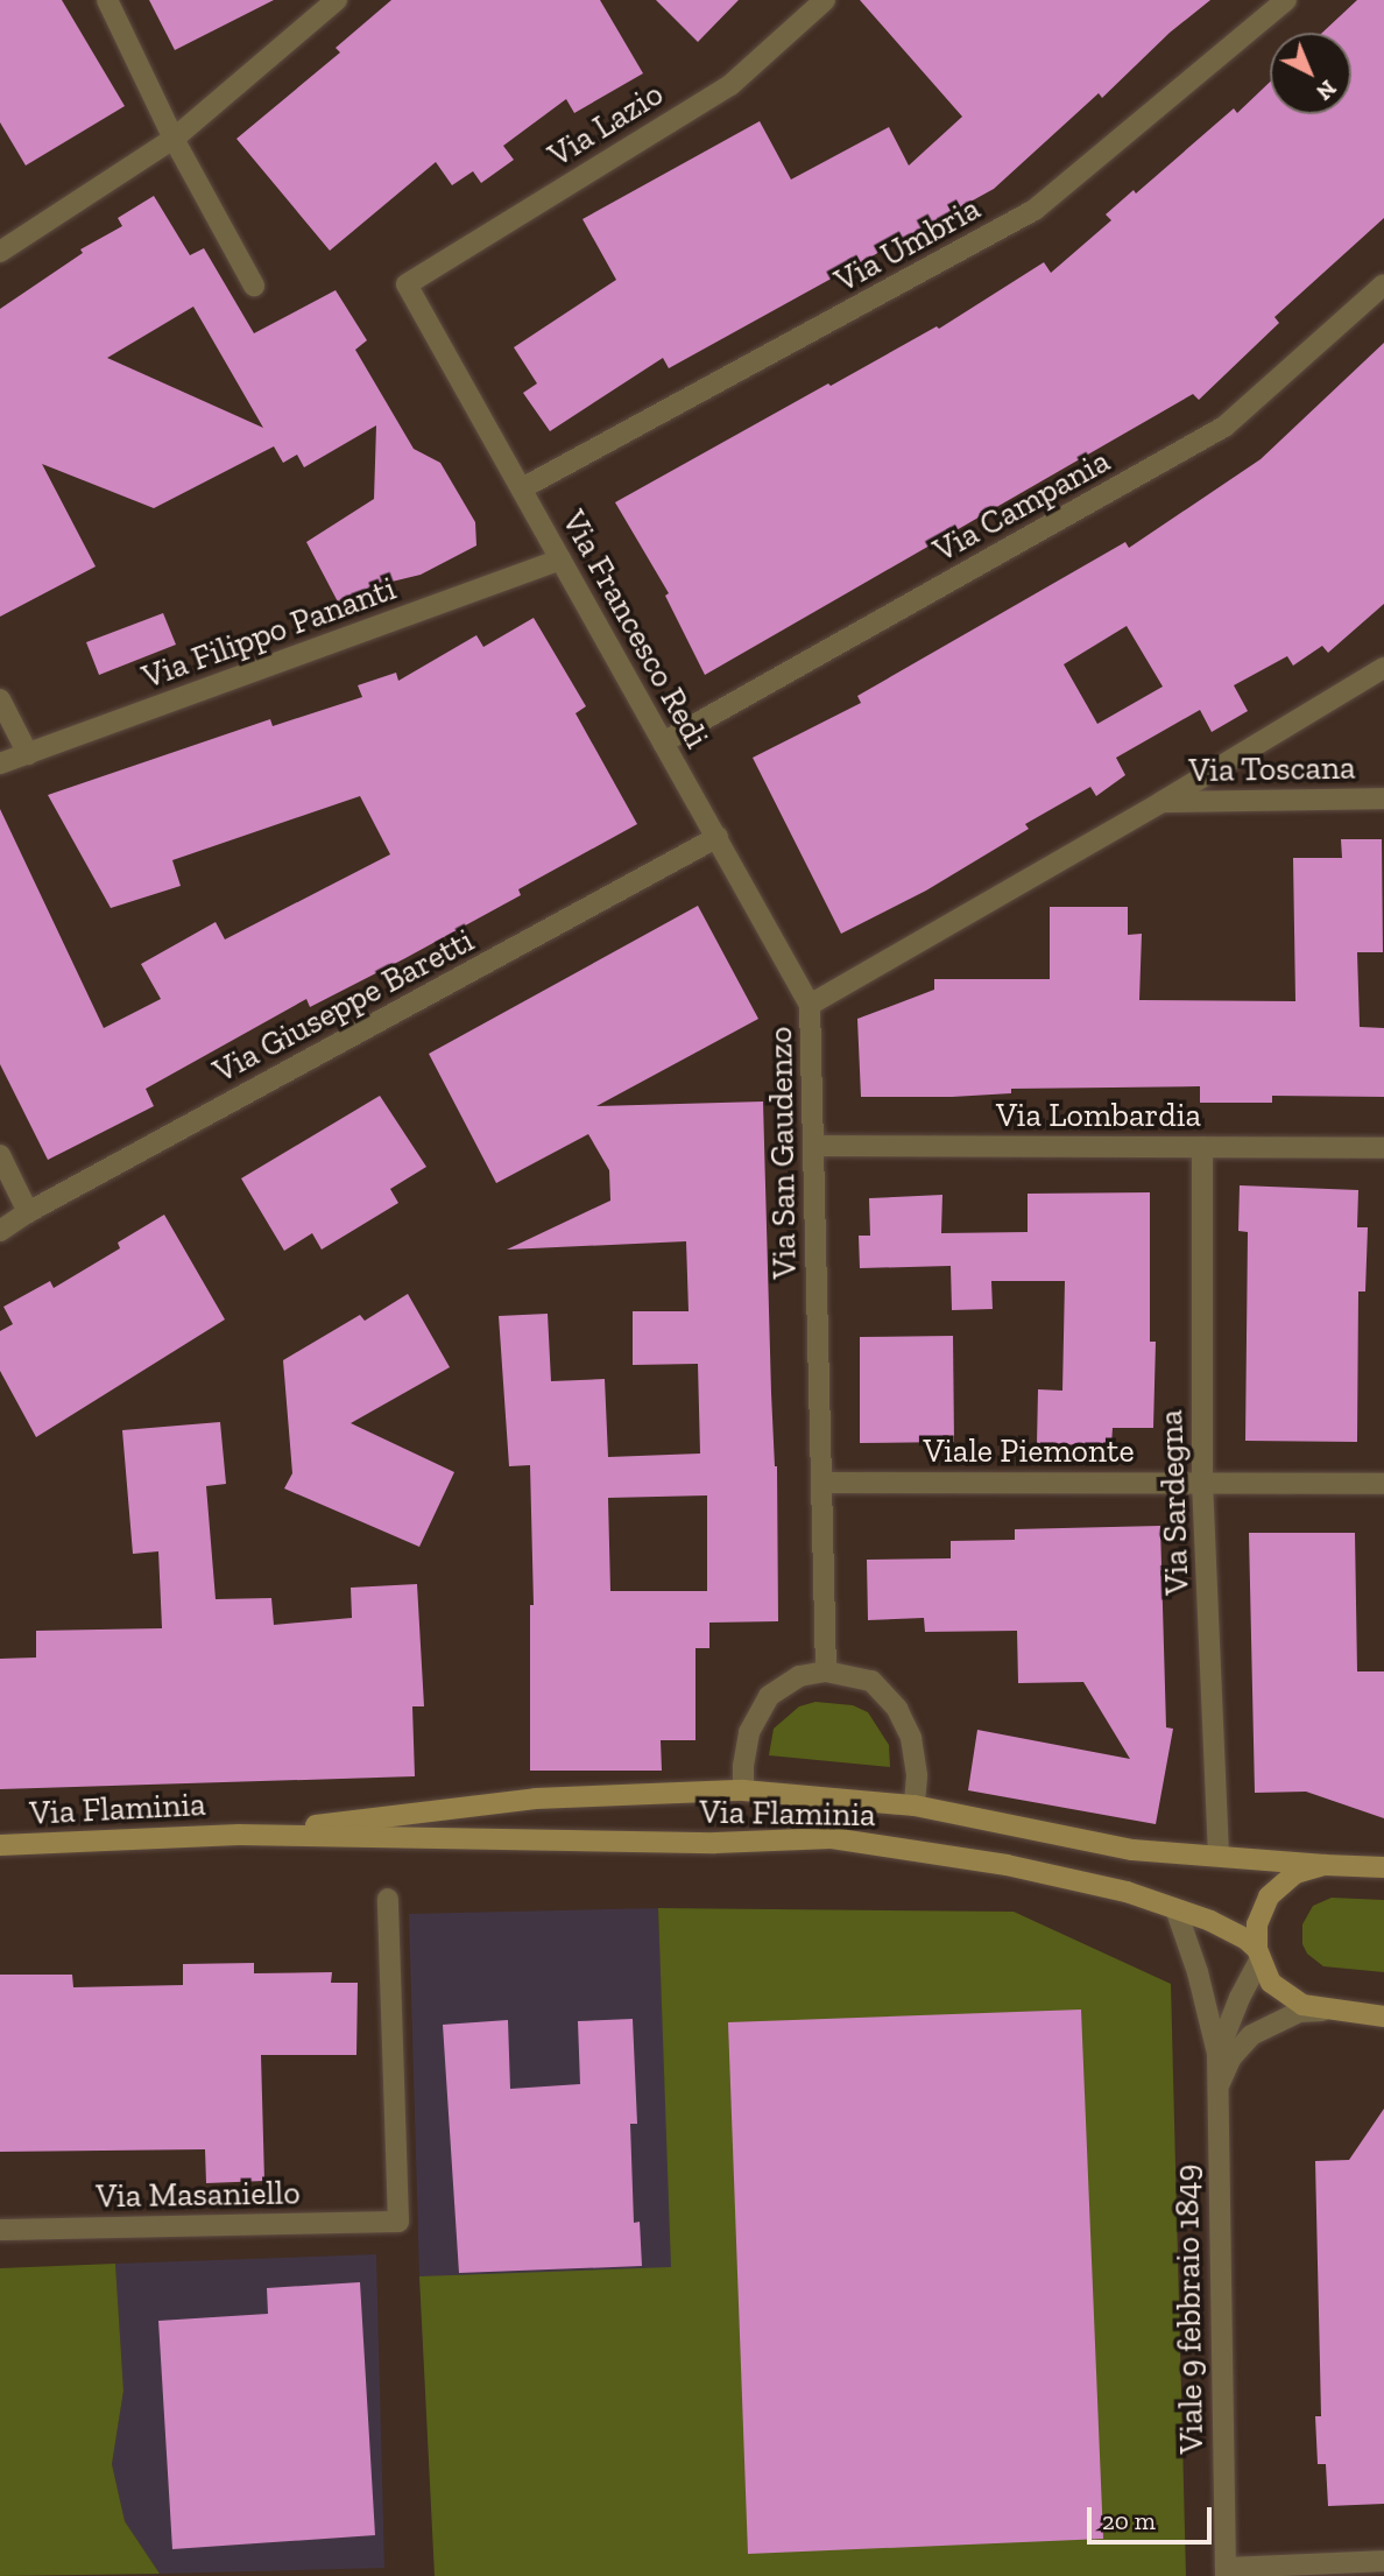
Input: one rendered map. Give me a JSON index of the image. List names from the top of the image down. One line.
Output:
{"streets":{"street":["Via Lazio","Via Umbria","Via Campania","Via Francesco Redi","Via Filippo Pananti","Via Toscana","Via Giuseppe Baretti","Via Lombardia","Via San Gaudenzo","Viale Piemonte","Via Sardegna","Via Flaminia","Via Masaniello","Viale 9 febbraio 1849"]},"crossings":[["Via Lazio","Via Francesco Redi"],["Via Umbria","Via Francesco Redi"],["Via Campania","Via Francesco Redi"],["Via Francesco Redi","Via Filippo Pananti"],["Via Francesco Redi","Via Giuseppe Baretti"],["Via Francesco Redi","Via San Gaudenzo"],["Via Toscana","Via San Gaudenzo"],["Via Lombardia","Via San Gaudenzo"],["Via Lombardia","Via Sardegna"],["Via San Gaudenzo","Viale Piemonte"],["Viale Piemonte","Via Sardegna"],["Via Sardegna","Via Flaminia"],["Via Flaminia","Viale 9 febbraio 1849"]],"scale_bar":"20 m","north":"bottom right"}
